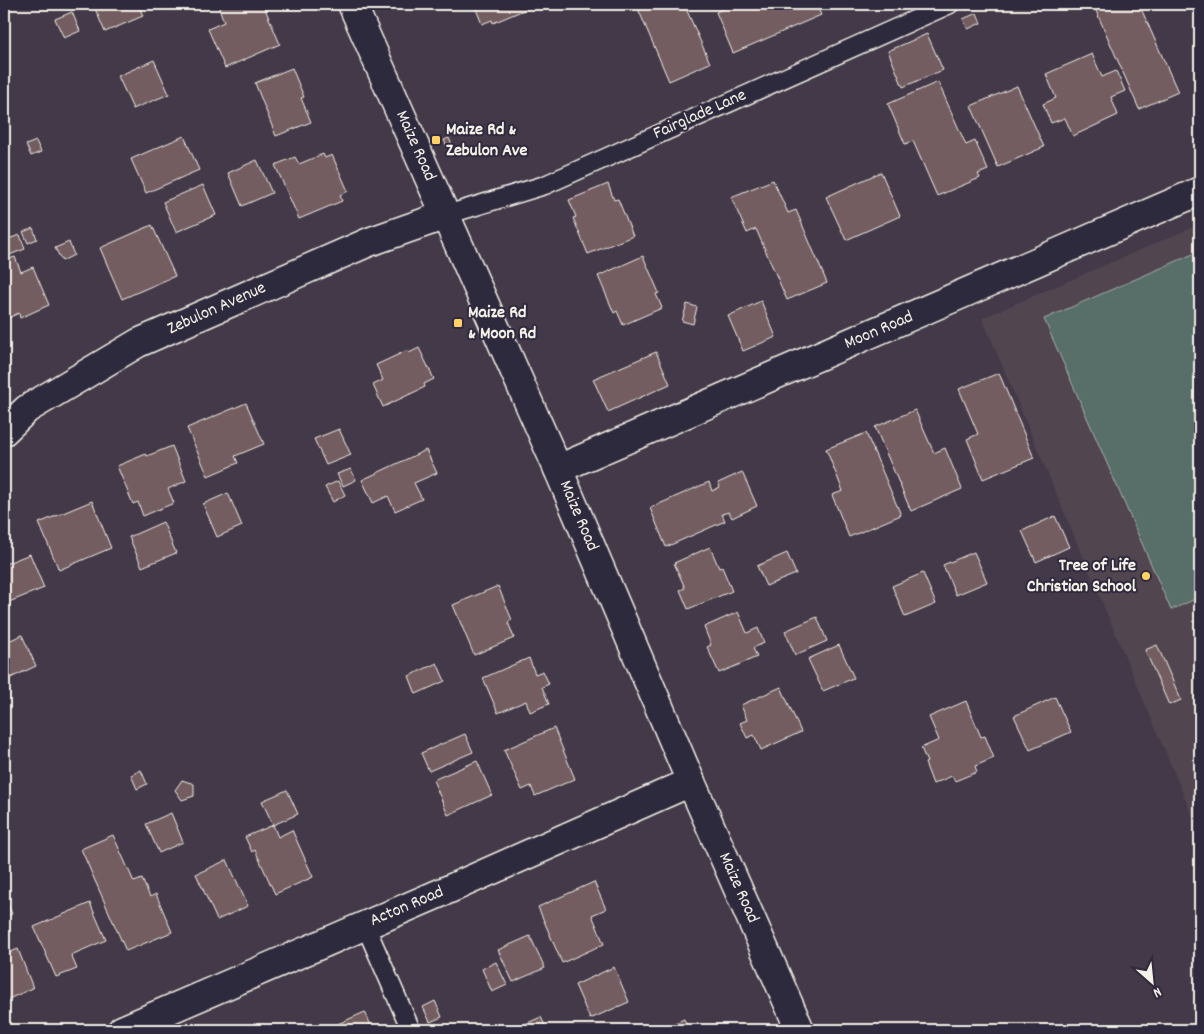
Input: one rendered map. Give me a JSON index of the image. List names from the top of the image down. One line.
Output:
{"streets":{"street":["Maize Road","Zebulon Avenue","Moon Road","Acton Road"],"lane":["Fairglade Lane"]},"crossings":[["Fairglade Lane","Maize Road"],["Fairglade Lane","Zebulon Avenue"],["Maize Road","Zebulon Avenue"],["Maize Road","Moon Road"],["Maize Road","Acton Road"]],"places":{"transit":["Maize Rd & Zebulon Ave","Maize Rd & Moon Rd"],"other":["Tree of Life Christian School"]},"north":"bottom right"}
